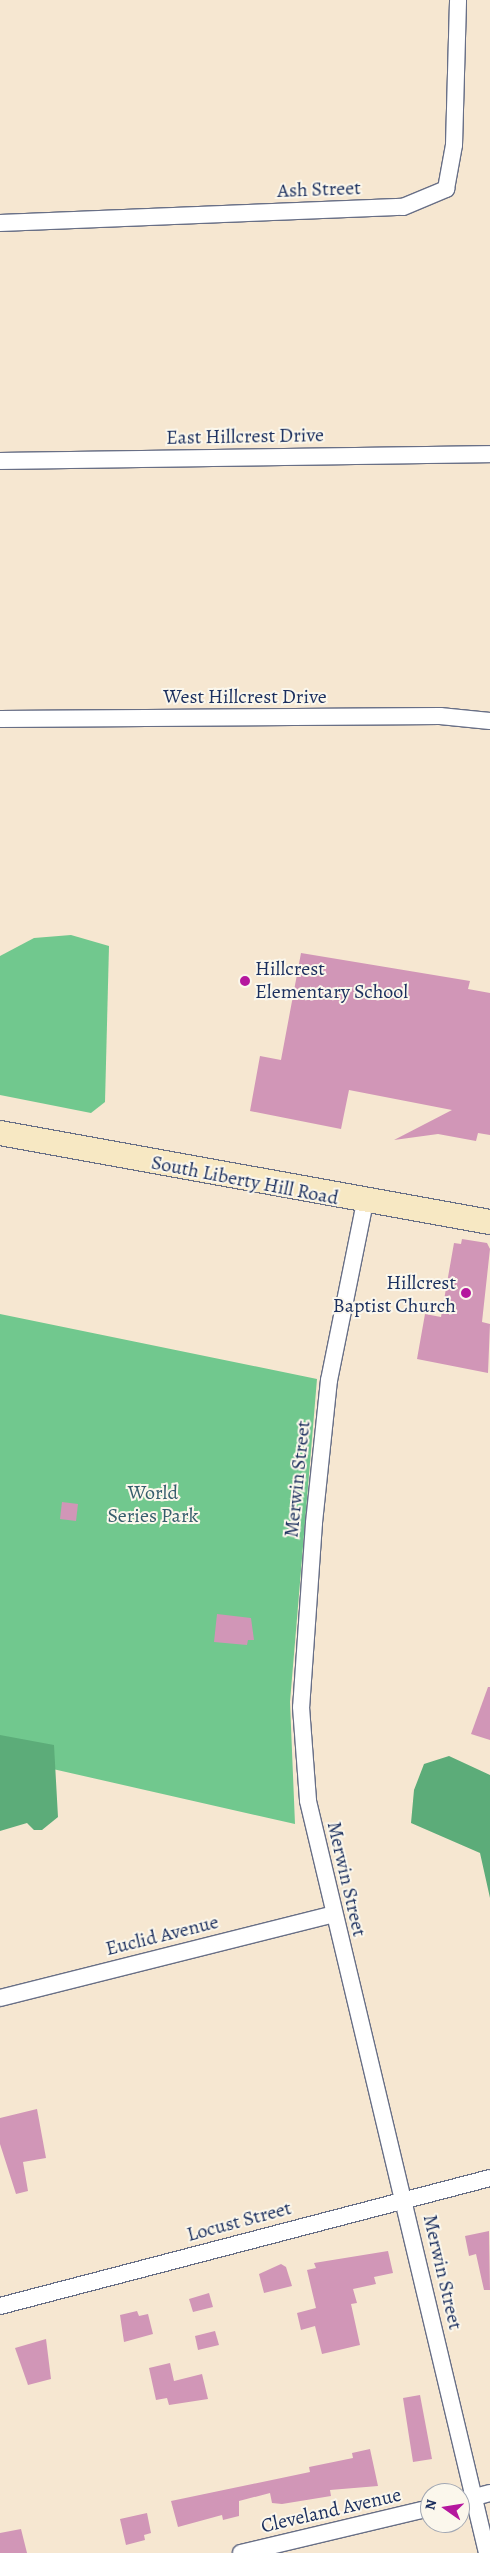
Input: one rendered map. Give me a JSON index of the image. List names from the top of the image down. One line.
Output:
{"streets":{"street":["Ash Street","East Hillcrest Drive","West Hillcrest Drive","South Liberty Hill Road","Merwin Street","Euclid Avenue","Locust Street","Cleveland Avenue"]},"crossings":[["South Liberty Hill Road","Merwin Street"],["Merwin Street","Euclid Avenue"],["Merwin Street","Locust Street"]],"parks":["World Series Park"],"places":["Hillcrest Elementary School","Hillcrest Baptist Church"],"north":"left"}
